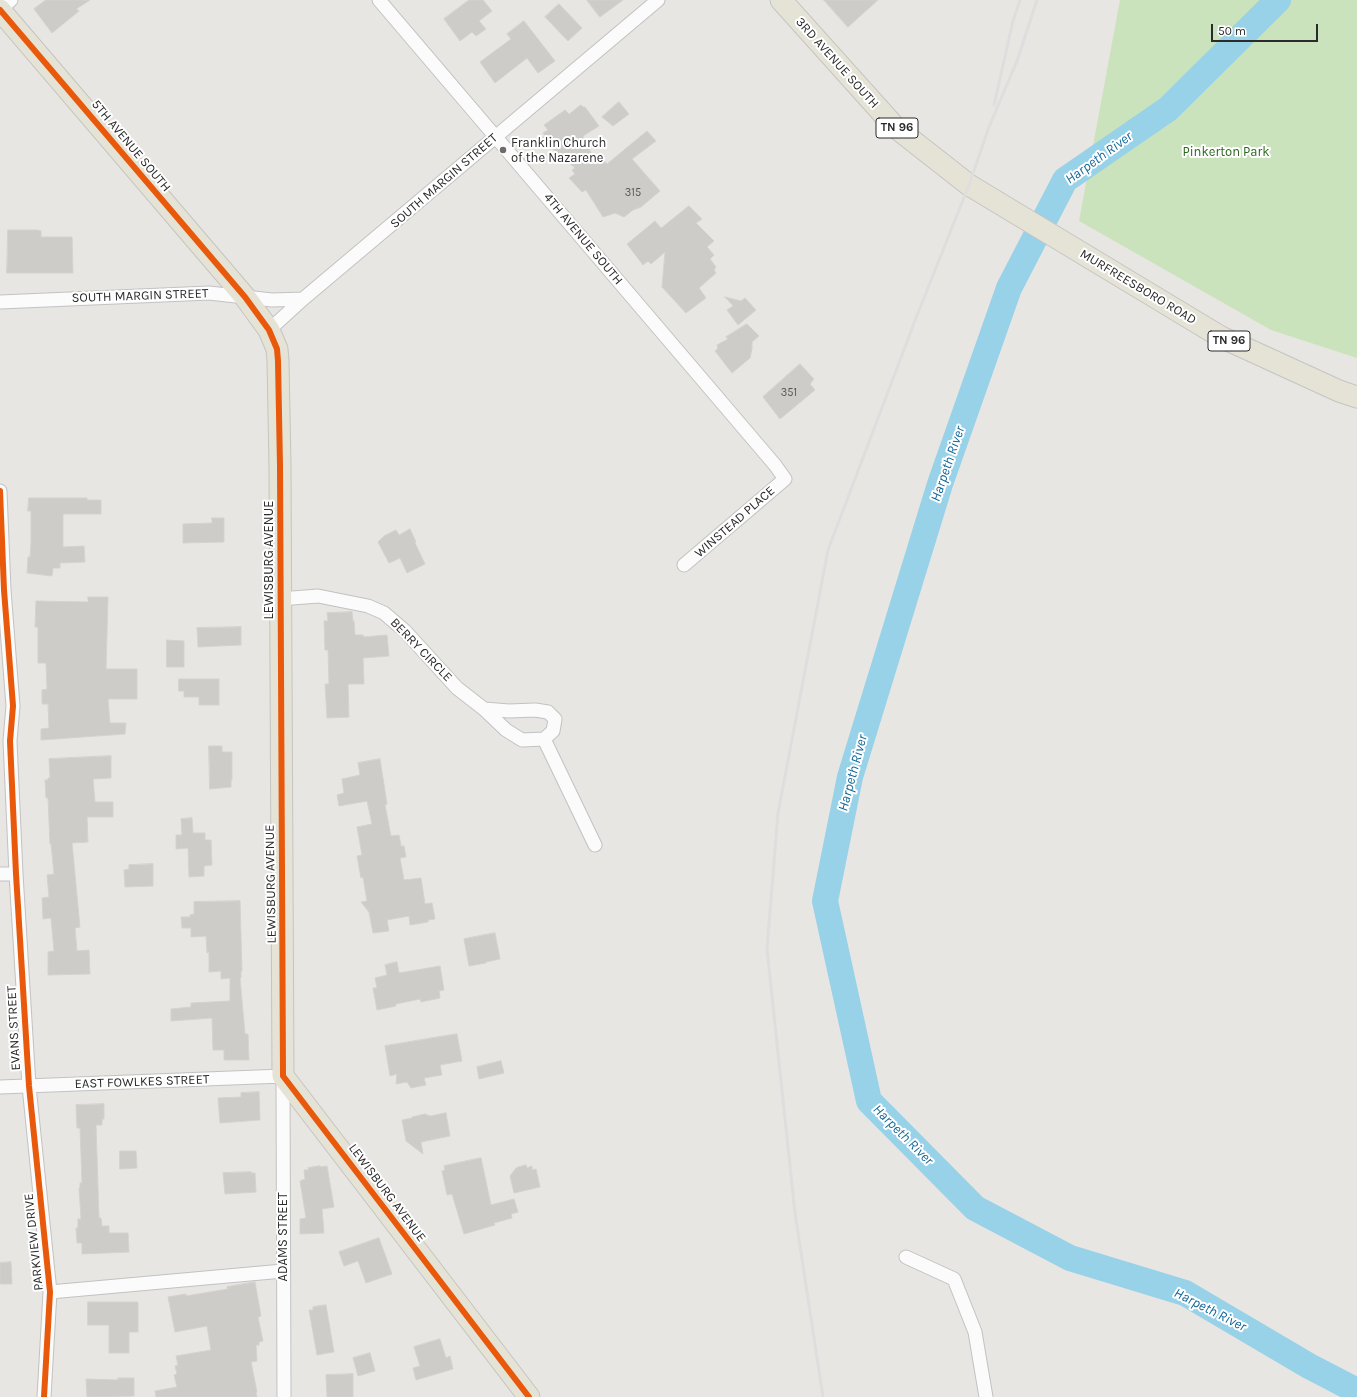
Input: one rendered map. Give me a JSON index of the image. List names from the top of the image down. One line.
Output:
{"streets":{"main road":["3RD AVENUE SOUTH","TN 96","5TH AVENUE SOUTH","MURFREESBORO ROAD","LEWISBURG AVENUE"],"street":["SOUTH MARGIN STREET","4TH AVENUE SOUTH","WINSTEAD PLACE","BERRY CIRCLE","EVANS STREET","EAST FOWLKES STREET","ADAMS STREET","PARKVIEW DRIVE"]},"crossings":[["3RD AVENUE SOUTH","MURFREESBORO ROAD"],["5TH AVENUE SOUTH","SOUTH MARGIN STREET"],["5TH AVENUE SOUTH","LEWISBURG AVENUE"],["SOUTH MARGIN STREET","4TH AVENUE SOUTH"],["SOUTH MARGIN STREET","LEWISBURG AVENUE"],["4TH AVENUE SOUTH","WINSTEAD PLACE"],["LEWISBURG AVENUE","BERRY CIRCLE"],["LEWISBURG AVENUE","EAST FOWLKES STREET"],["LEWISBURG AVENUE","ADAMS STREET"],["EVANS STREET","EAST FOWLKES STREET"],["EVANS STREET","PARKVIEW DRIVE"],["EAST FOWLKES STREET","ADAMS STREET"],["EAST FOWLKES STREET","PARKVIEW DRIVE"],["ADAMS STREET","PARKVIEW DRIVE"]],"water":["Harpeth River"],"parks":["Pinkerton Park"],"places":["Franklin Church of the Nazarene"],"house_numbers":["315","351"],"scale_bar":"50 m"}
